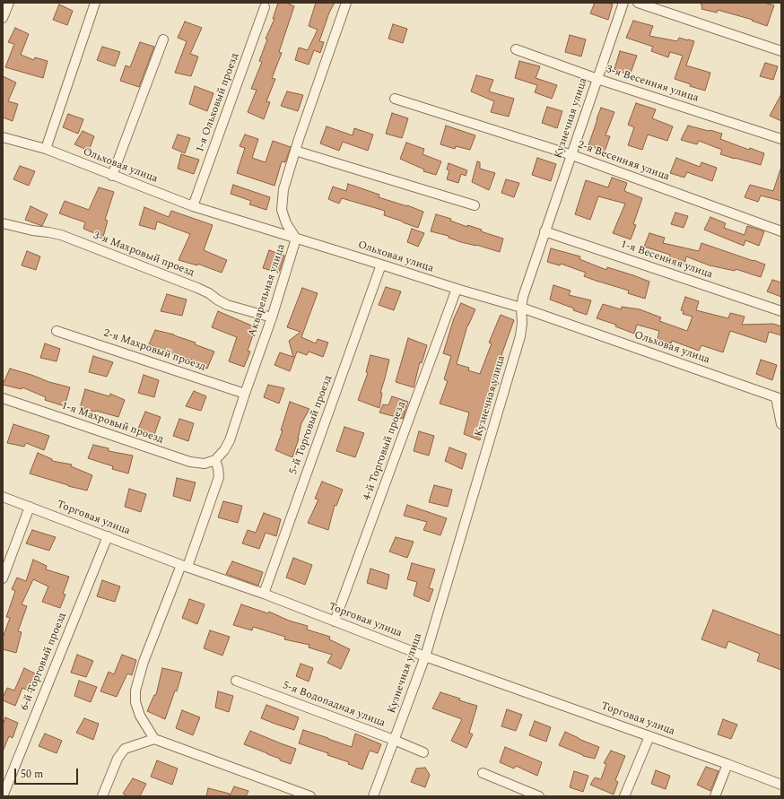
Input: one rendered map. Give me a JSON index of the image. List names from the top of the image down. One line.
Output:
{"streets":{"street":["3-я Весенняя улица","1-я Ольховый проезд","Кузнечная улица","2-я Весенняя улица","Ольховая улица","3-я Махровый проезд","1-я Весенняя улица","Акварельная улица","2-я Махровый проезд","1-я Махровый проезд","5-й Торговый проезд","4-й Торговый проезд","Торговая улица","6-й Торговый проезд","5-я Водопадная улица"]},"crossings":[["3-я Весенняя улица","Кузнечная улица"],["1-я Ольховый проезд","Ольховая улица"],["Кузнечная улица","2-я Весенняя улица"],["Кузнечная улица","Ольховая улица"],["Кузнечная улица","1-я Весенняя улица"],["Кузнечная улица","Торговая улица"],["Кузнечная улица","5-я Водопадная улица"],["Ольховая улица","Акварельная улица"],["Ольховая улица","5-й Торговый проезд"],["Ольховая улица","4-й Торговый проезд"],["3-я Махровый проезд","Акварельная улица"],["Акварельная улица","2-я Махровый проезд"],["Акварельная улица","1-я Махровый проезд"],["5-й Торговый проезд","Торговая улица"],["4-й Торговый проезд","Торговая улица"],["Торговая улица","6-й Торговый проезд"]],"scale_bar":"50 m"}
